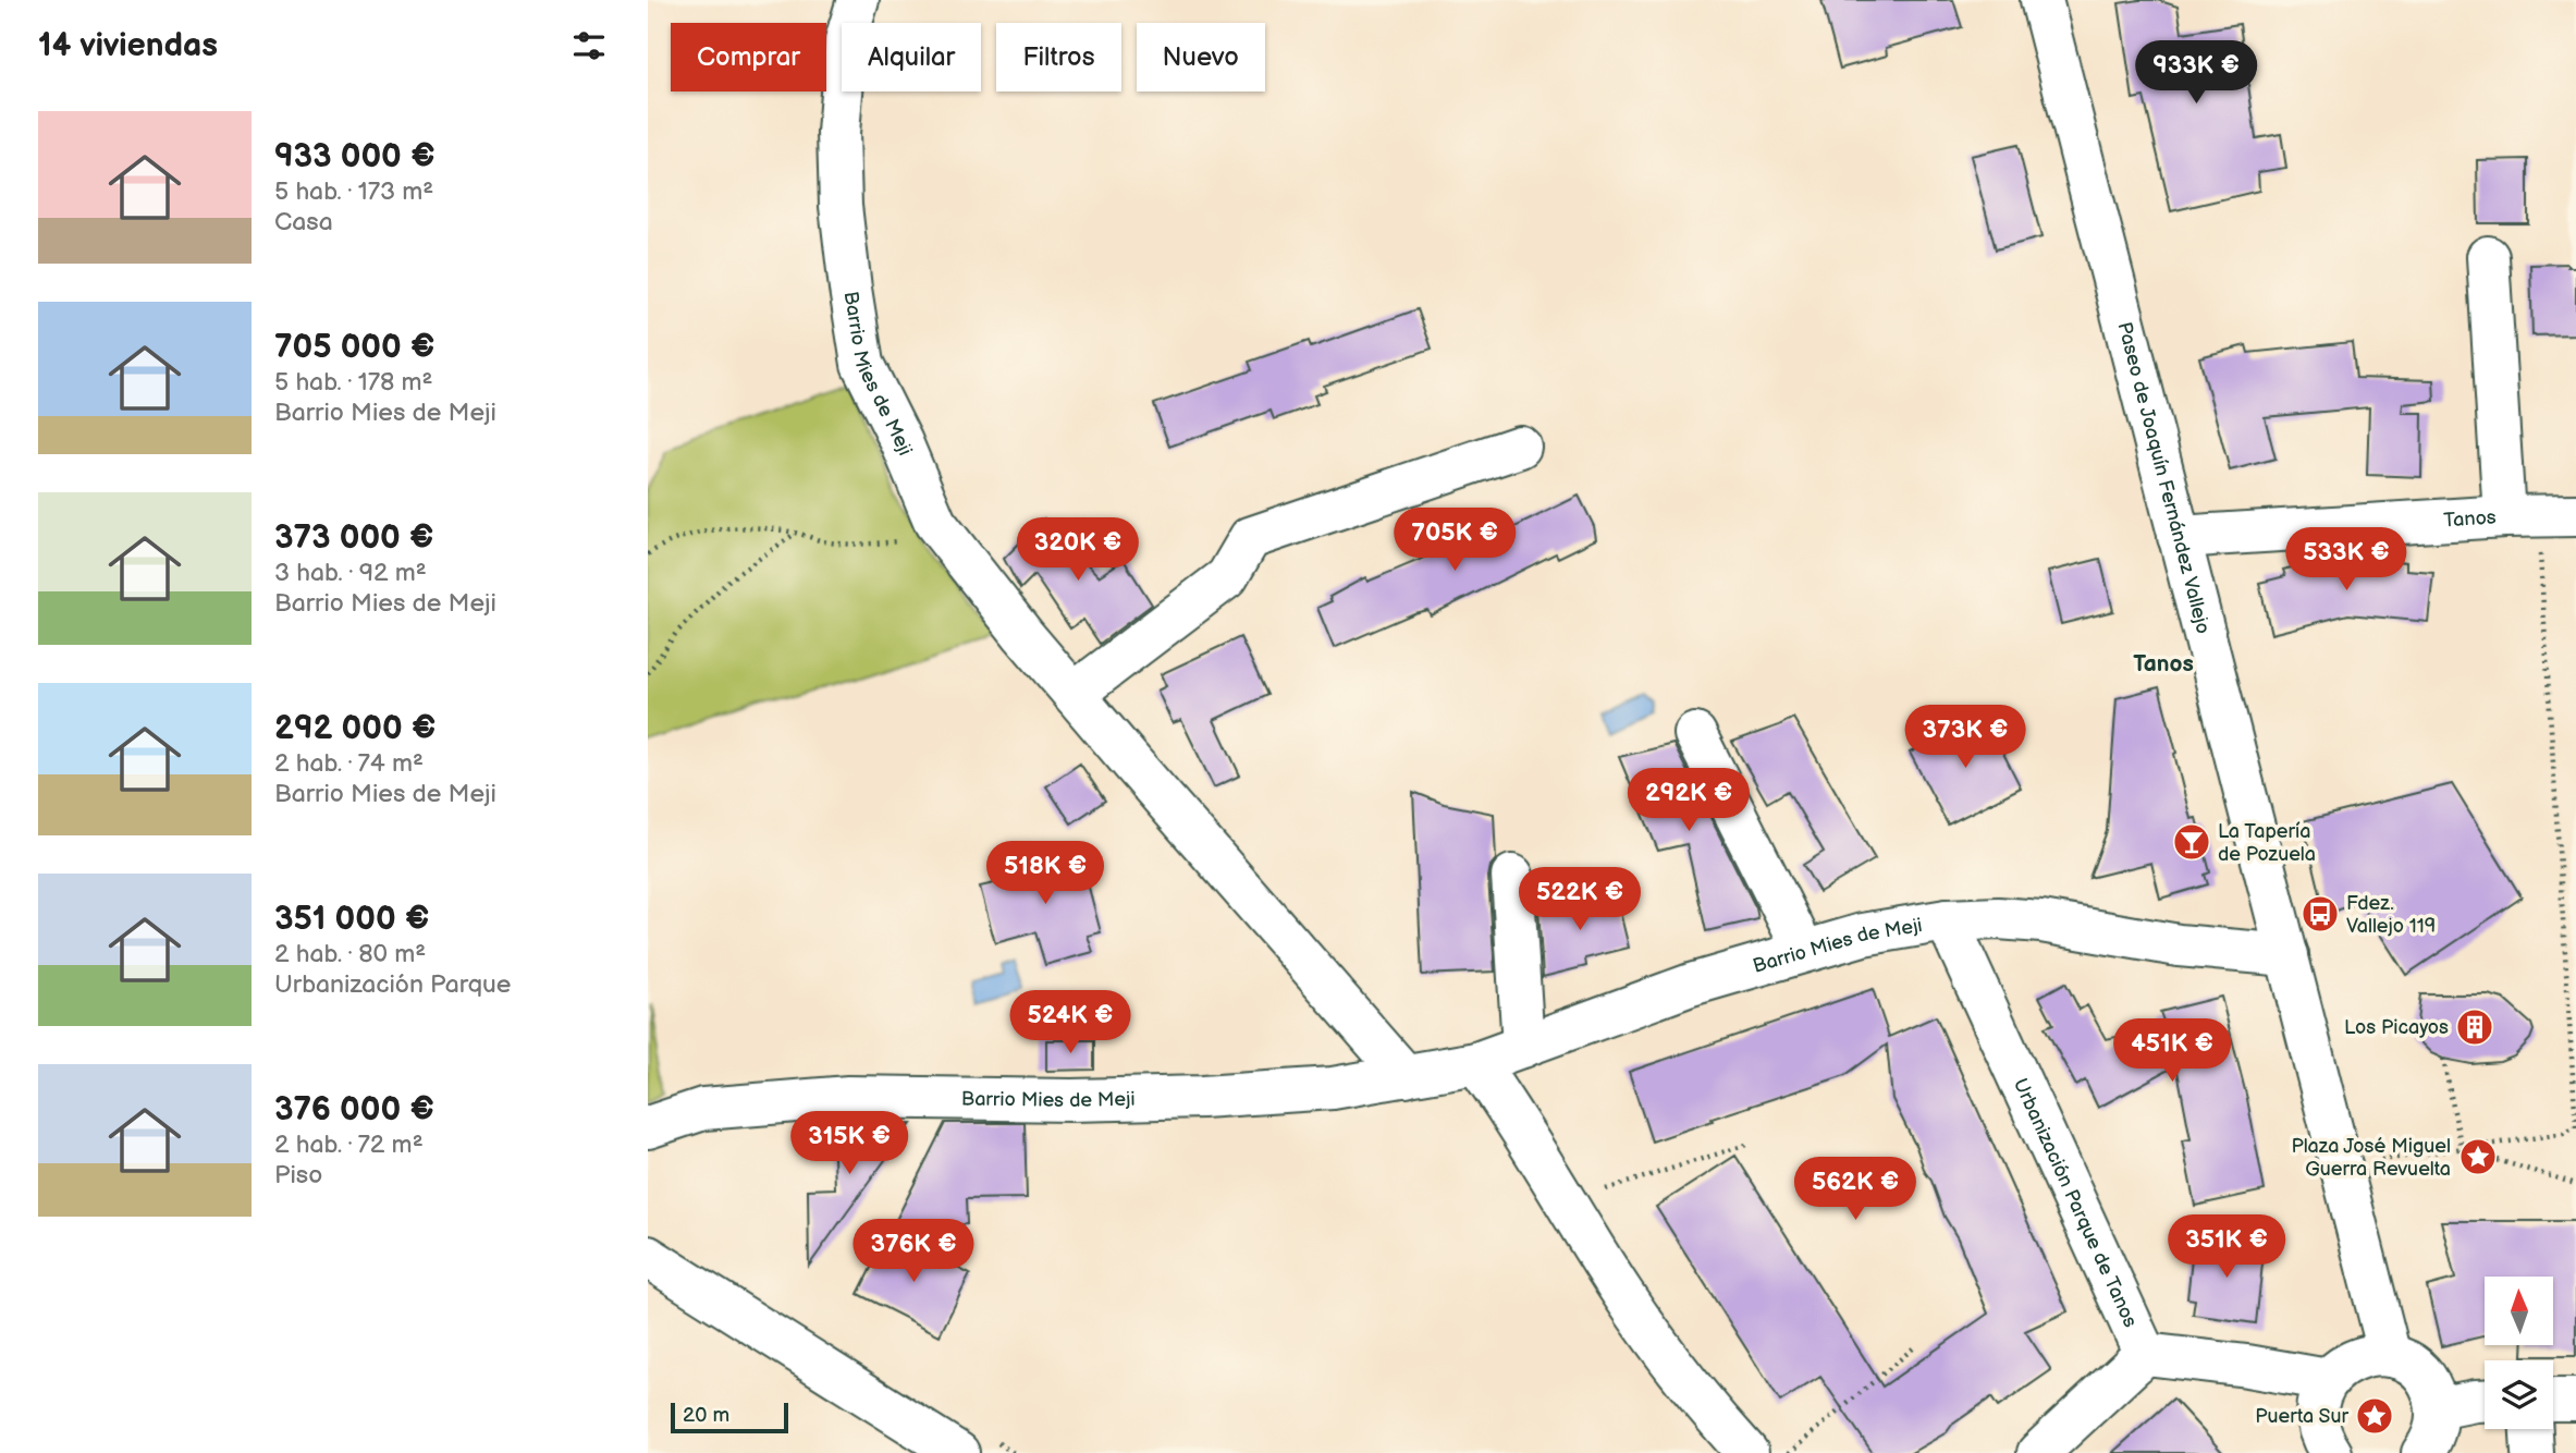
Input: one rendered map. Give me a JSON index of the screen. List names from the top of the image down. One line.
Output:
{"streets":{"street":["Barrio Mies de Meji","Paseo de Joaquín Fernández Vallejo","Tanos","Urbanización Parque de Tanos"]},"crossings":[["Barrio Mies de Meji","Paseo de Joaquín Fernández Vallejo"],["Barrio Mies de Meji","Urbanización Parque de Tanos"],["Paseo de Joaquín Fernández Vallejo","Tanos"]],"districts":["Tanos"],"places":{"bar":["La Tapería de Pozuela"],"bus stop":["Fdez. Vallejo 119"],"building":["Los Picayos"],"place":["Plaza José Miguel Guerra Revuelta","Puerta Sur"]},"scale_bar":"20 m","north":"top","page":{"heading":"14 viviendas","chip":["Comprar","Alquilar","Filtros","Nuevo"],"price":["933K €","705K €","320K €","533K €","373K €","292K €","518K €","522K €","524K €","451K €","315K €","562K €","351K €","376K €"],"list":[{"name":"933 000 €","note":"5 hab. · 173 m² · Casa"},{"name":"705 000 €","note":"5 hab. · 178 m² · Barrio Mies de Meji"},{"name":"373 000 €","note":"3 hab. · 92 m² · Barrio Mies de Meji"},{"name":"292 000 €","note":"2 hab. · 74 m² · Barrio Mies de Meji"},{"name":"351 000 €","note":"2 hab. · 80 m² · Urbanización Parque"},{"name":"376 000 €","note":"2 hab. · 72 m² · Piso"}],"scale":"20 m"}}
